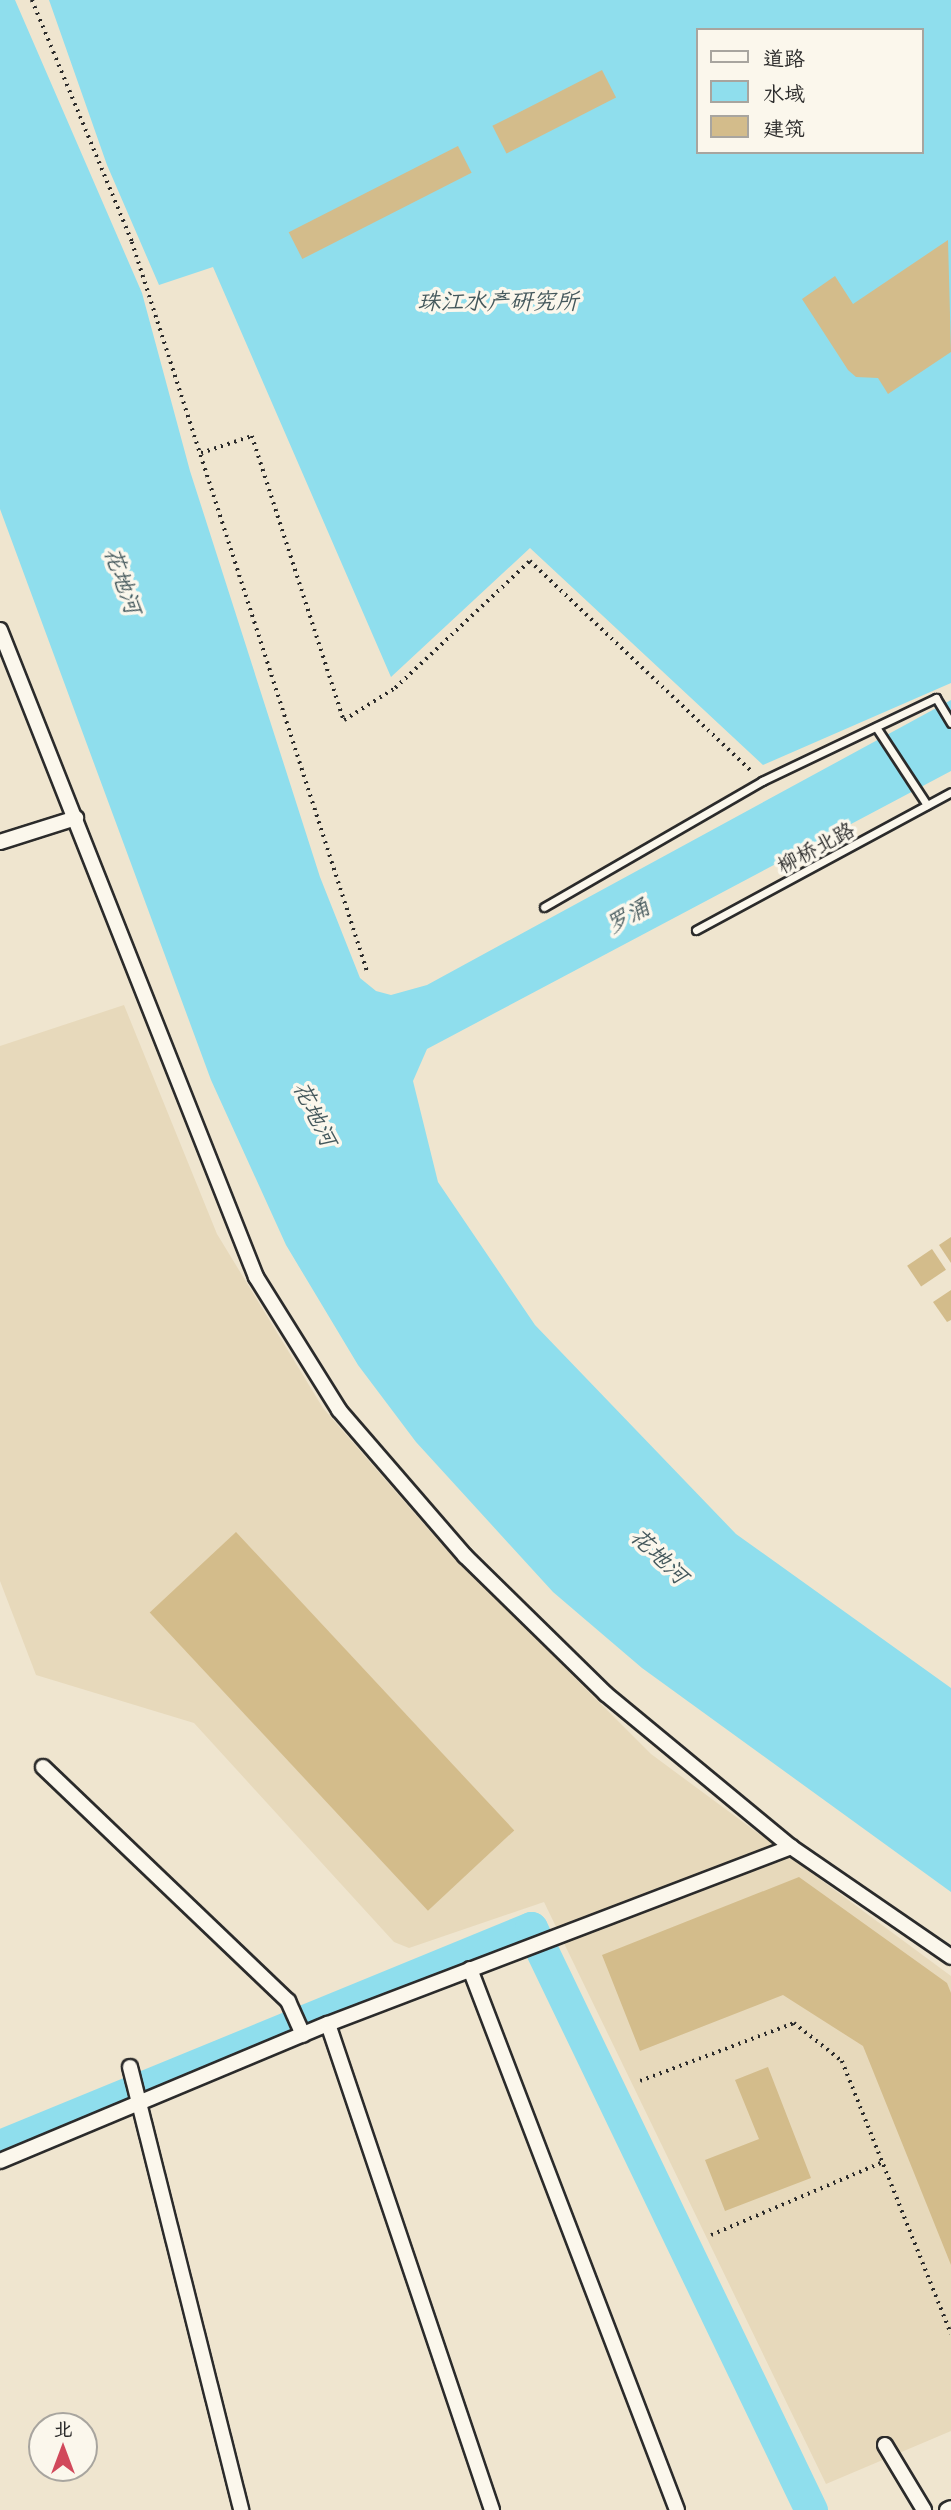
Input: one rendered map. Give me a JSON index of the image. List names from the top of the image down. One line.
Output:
{"streets":{"lane":["柳桥北路"]},"water":["珠江水产研究所","花地河","罗涌"],"legend":["道路","水域","建筑"],"north":"top"}
